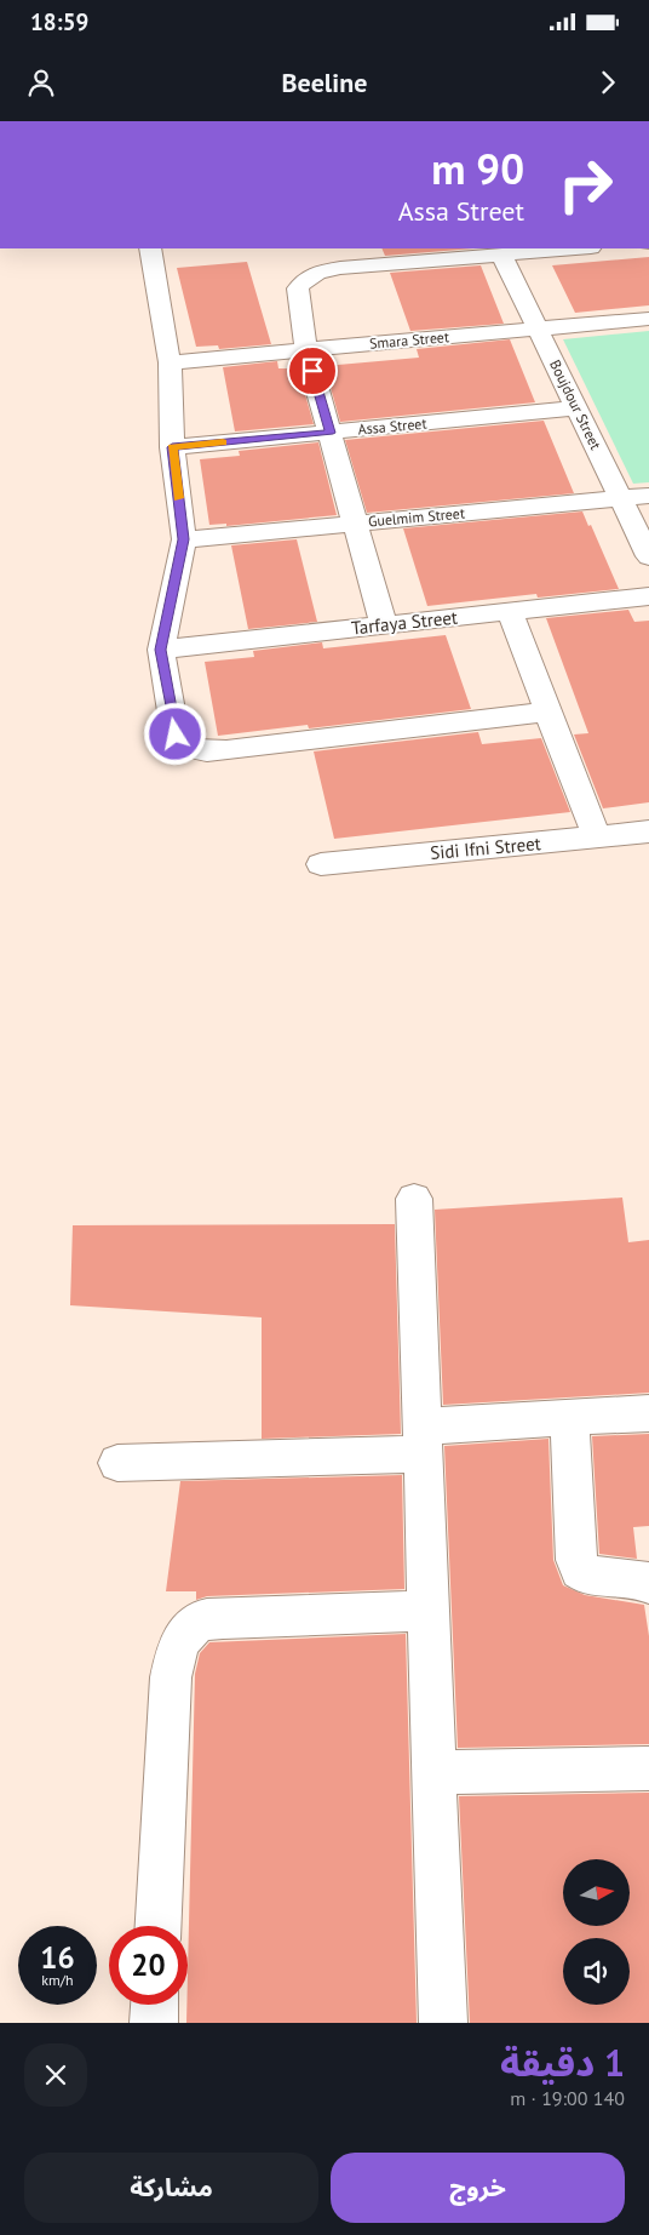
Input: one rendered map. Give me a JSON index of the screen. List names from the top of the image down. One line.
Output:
{"streets":{"street":["Smara Street","Boujdour Street","Assa Street","Guelmim Street","Tarfaya Street","Sidi Ifni Street"]},"crossings":[["Smara Street","Boujdour Street"],["Boujdour Street","Assa Street"],["Boujdour Street","Guelmim Street"]],"north":"right","page":{"status":"18:59","header":"Beeline","turn":["90 m","Assa Street"],"speed":"16 km/h","limit":"20","heading":["1 دقيقة","140 m · 19:00"],"buttons":["خروج","مشاركة"]}}
